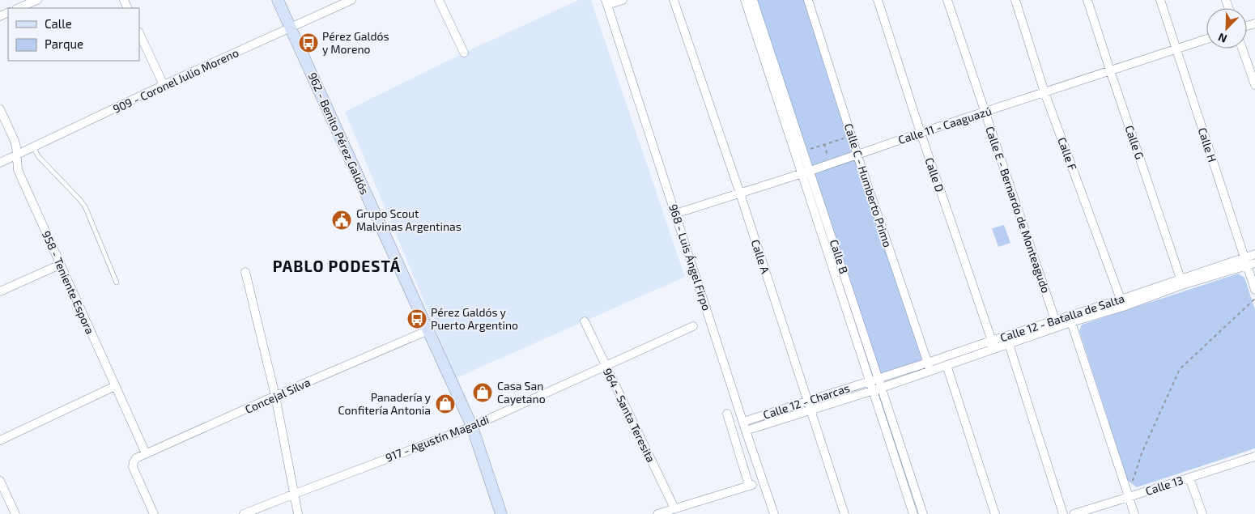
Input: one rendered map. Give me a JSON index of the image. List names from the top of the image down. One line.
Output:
{"streets":{"main road":["962 - Benito Pérez Galdós"],"street":["909 - Coronel Julio Moreno","Calle 11 - Caaguazú","Calle G","Calle H","Calle F","Calle D","Calle C - Humberto Primo","Calle E - Bernardo de Monteagudo","Calle A","Calle B","968 - Luis Ángel Firpo","958 - Teniente Espora","Calle 12 - Batalla de Salta","Concejal Silva","Calle 12 - Charcas","964 - Santa Teresita","917 - Agustín Magaldi","Calle 13"]},"crossings":[["909 - Coronel Julio Moreno","962 - Benito Pérez Galdós"],["909 - Coronel Julio Moreno","958 - Teniente Espora"],["Calle 11 - Caaguazú","Calle G"],["Calle 11 - Caaguazú","Calle H"],["Calle 11 - Caaguazú","Calle F"],["Calle 11 - Caaguazú","Calle D"],["Calle 11 - Caaguazú","Calle C - Humberto Primo"],["Calle 11 - Caaguazú","Calle E - Bernardo de Monteagudo"],["Calle 11 - Caaguazú","Calle A"],["Calle 11 - Caaguazú","Calle B"],["Calle 11 - Caaguazú","968 - Luis Ángel Firpo"],["962 - Benito Pérez Galdós","Concejal Silva"],["962 - Benito Pérez Galdós","917 - Agustín Magaldi"],["Calle G","Calle 12 - Batalla de Salta"],["Calle H","Calle 12 - Batalla de Salta"],["Calle F","Calle 12 - Batalla de Salta"],["Calle D","Calle 12 - Batalla de Salta"],["Calle C - Humberto Primo","Calle 12 - Batalla de Salta"],["Calle E - Bernardo de Monteagudo","Calle 12 - Batalla de Salta"],["Calle A","Calle 12 - Charcas"],["Calle B","Calle 12 - Batalla de Salta"],["Calle B","Calle 12 - Charcas"],["968 - Luis Ángel Firpo","Calle 12 - Charcas"],["958 - Teniente Espora","Concejal Silva"],["Calle 12 - Batalla de Salta","Calle 12 - Charcas"],["964 - Santa Teresita","917 - Agustín Magaldi"]],"districts":["PABLO PODESTÁ"],"places":{"bus stop":["Pérez Galdós y Moreno","Pérez Galdós y Puerto Argentino"],"public building":["Grupo Scout Malvinas Argentinas"],"shop":["Casa San Cayetano","Panadería y Confitería Antonia"]},"legend":["Calle","Parque"],"north":"bottom left"}
